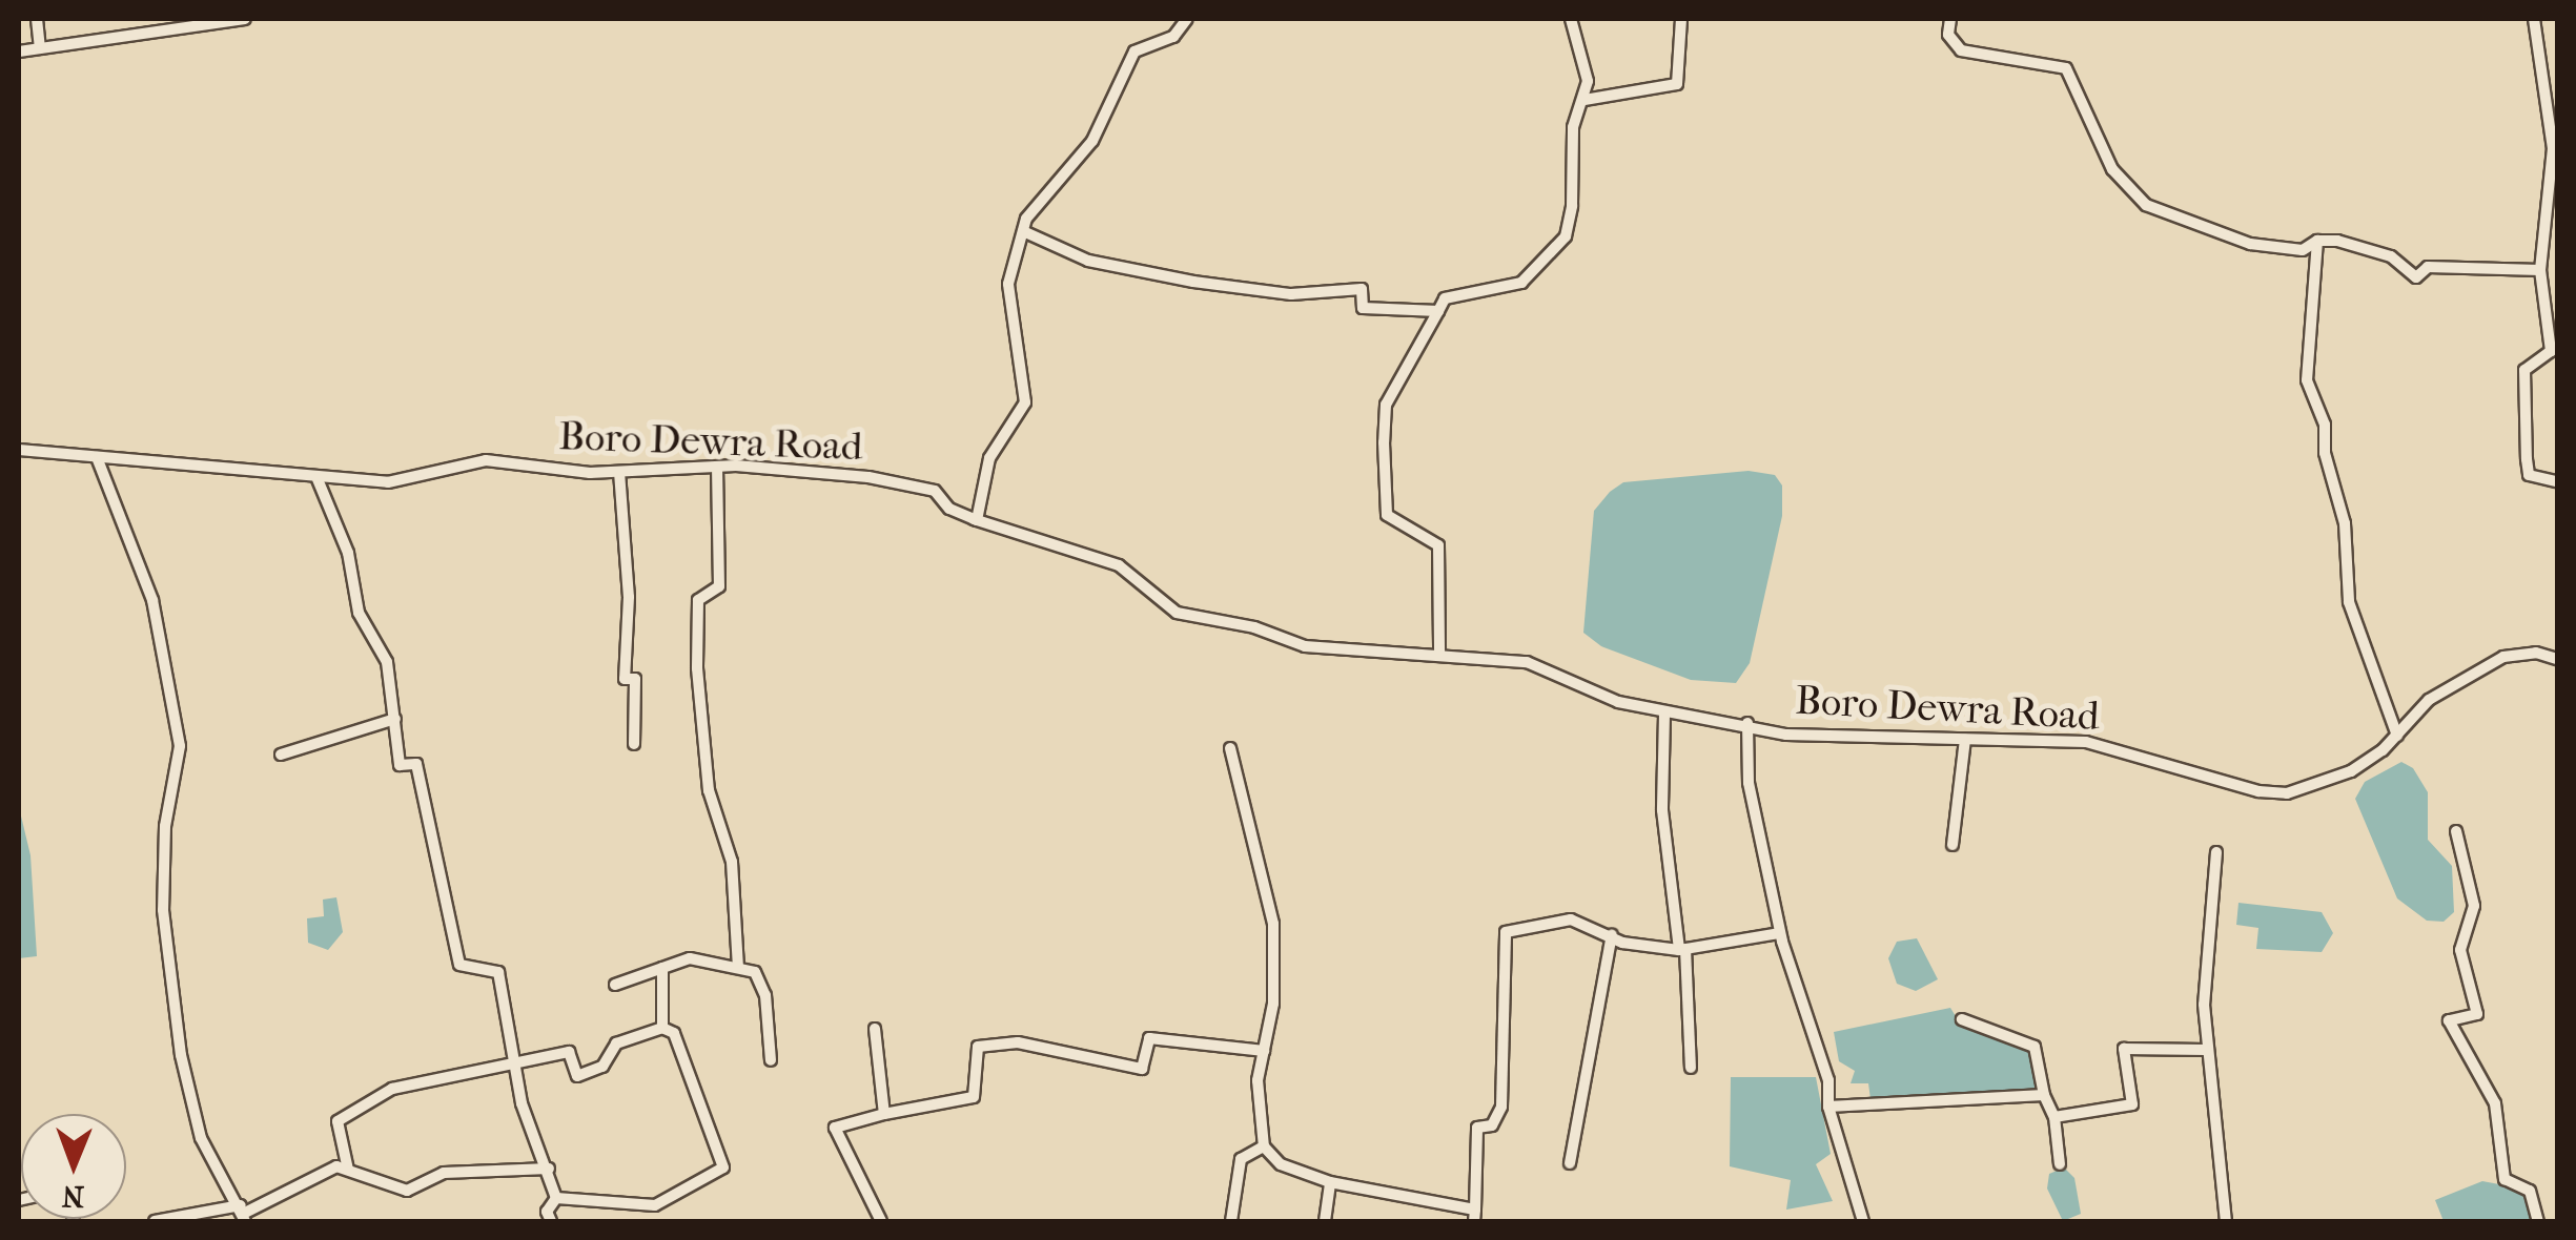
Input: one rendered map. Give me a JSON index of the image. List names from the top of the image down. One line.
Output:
{"streets":{"street":["Boro Dewra Road"]},"north":"bottom"}
